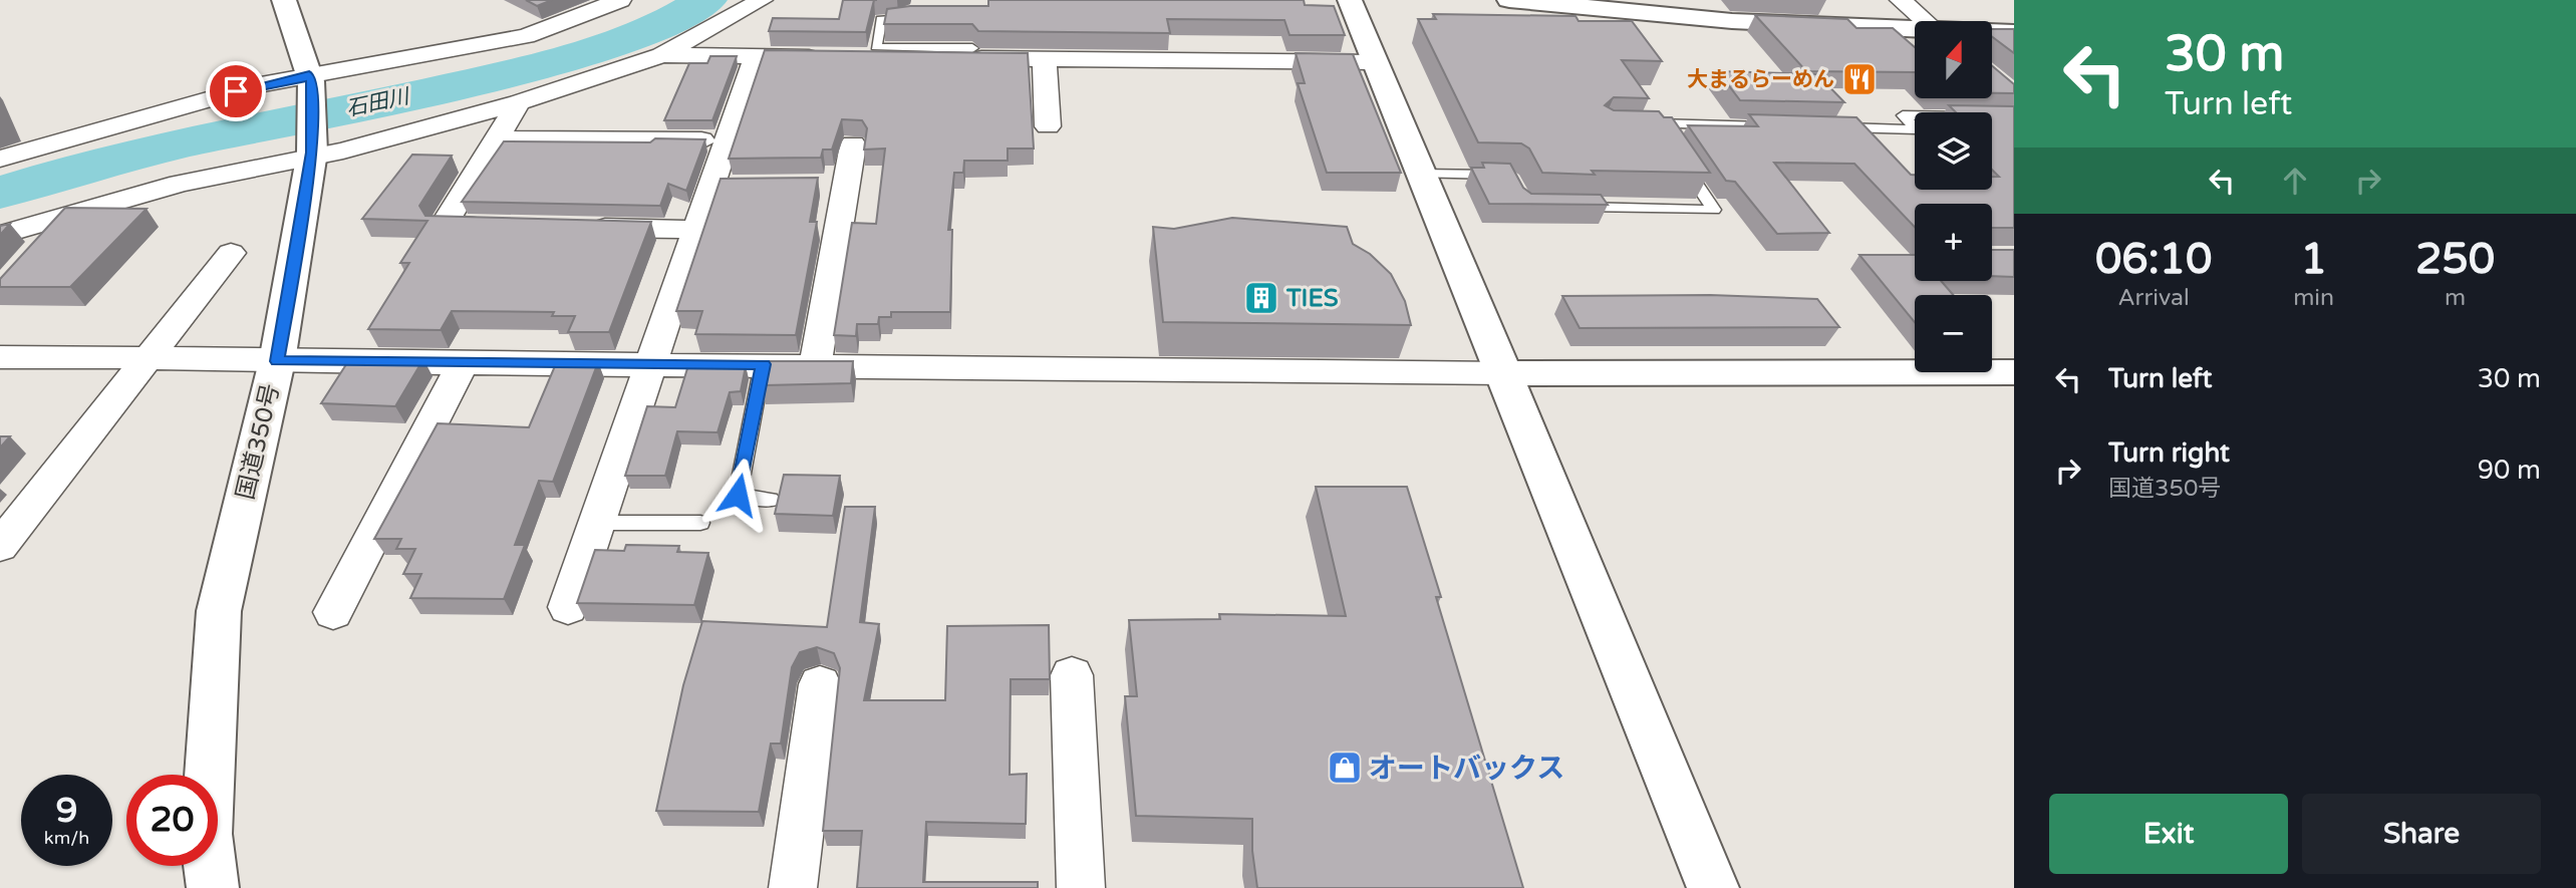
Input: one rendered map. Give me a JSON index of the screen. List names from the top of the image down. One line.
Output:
{"streets":{"main road":["国道350号"]},"water":["石田川"],"places":{"restaurant":["大まるらーめん"],"building":["TIES"],"shop":["オートバックス"]},"north":"top","page":{"turn":["30 m","Turn left"],"map_buttons":["+","−"],"eta":["06:10","Arrival","1","min","250","m"],"list":[{"name":"Turn left","value":"30 m"},{"name":"Turn right","note":"国道350号","value":"90 m"}],"speed":"9 km/h","limit":"20","buttons":["Exit","Share"]}}
